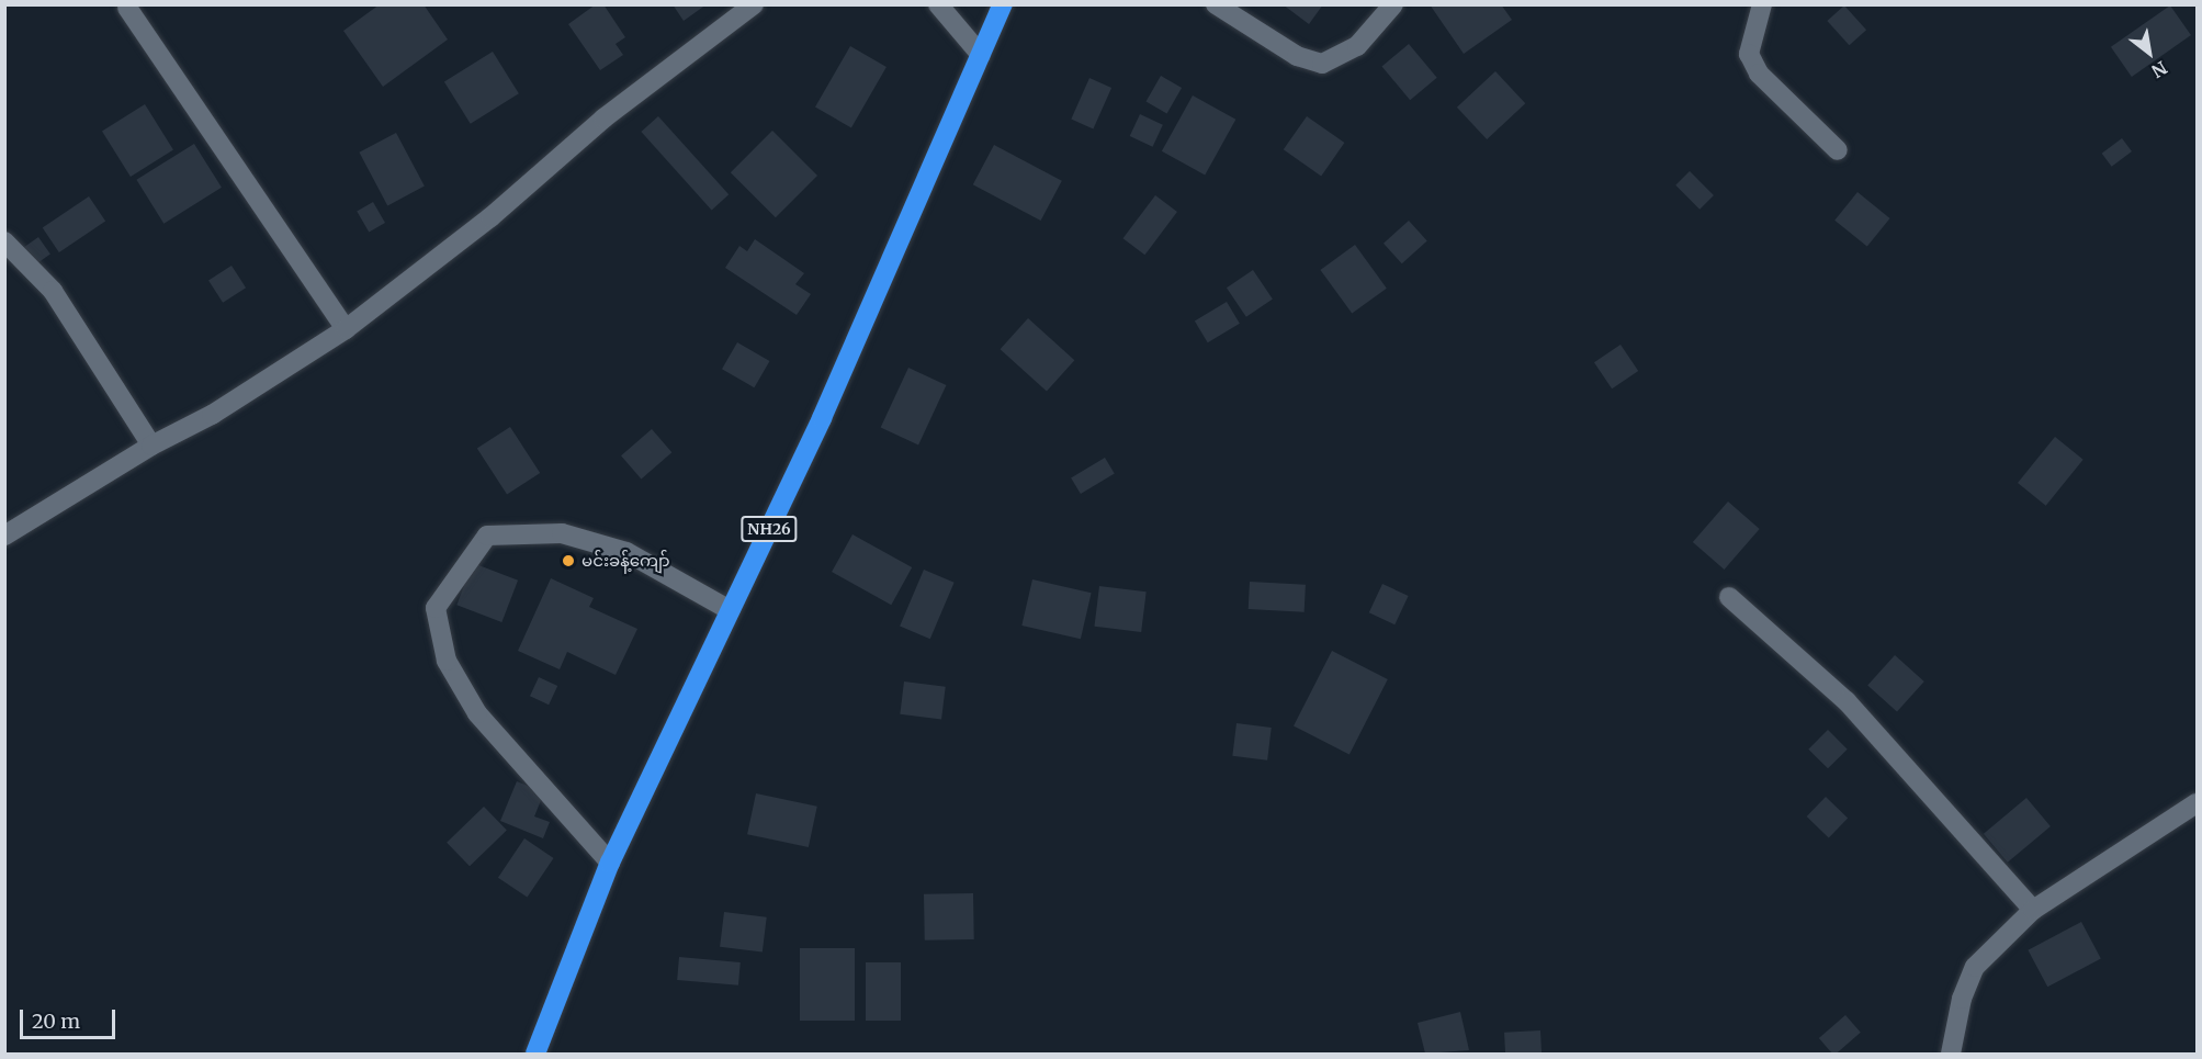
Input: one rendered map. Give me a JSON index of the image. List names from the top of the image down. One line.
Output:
{"streets":{"highway":["NH26"]},"places":["မင်းခန့်ကျော်"],"scale_bar":"20 m","north":"bottom right"}
